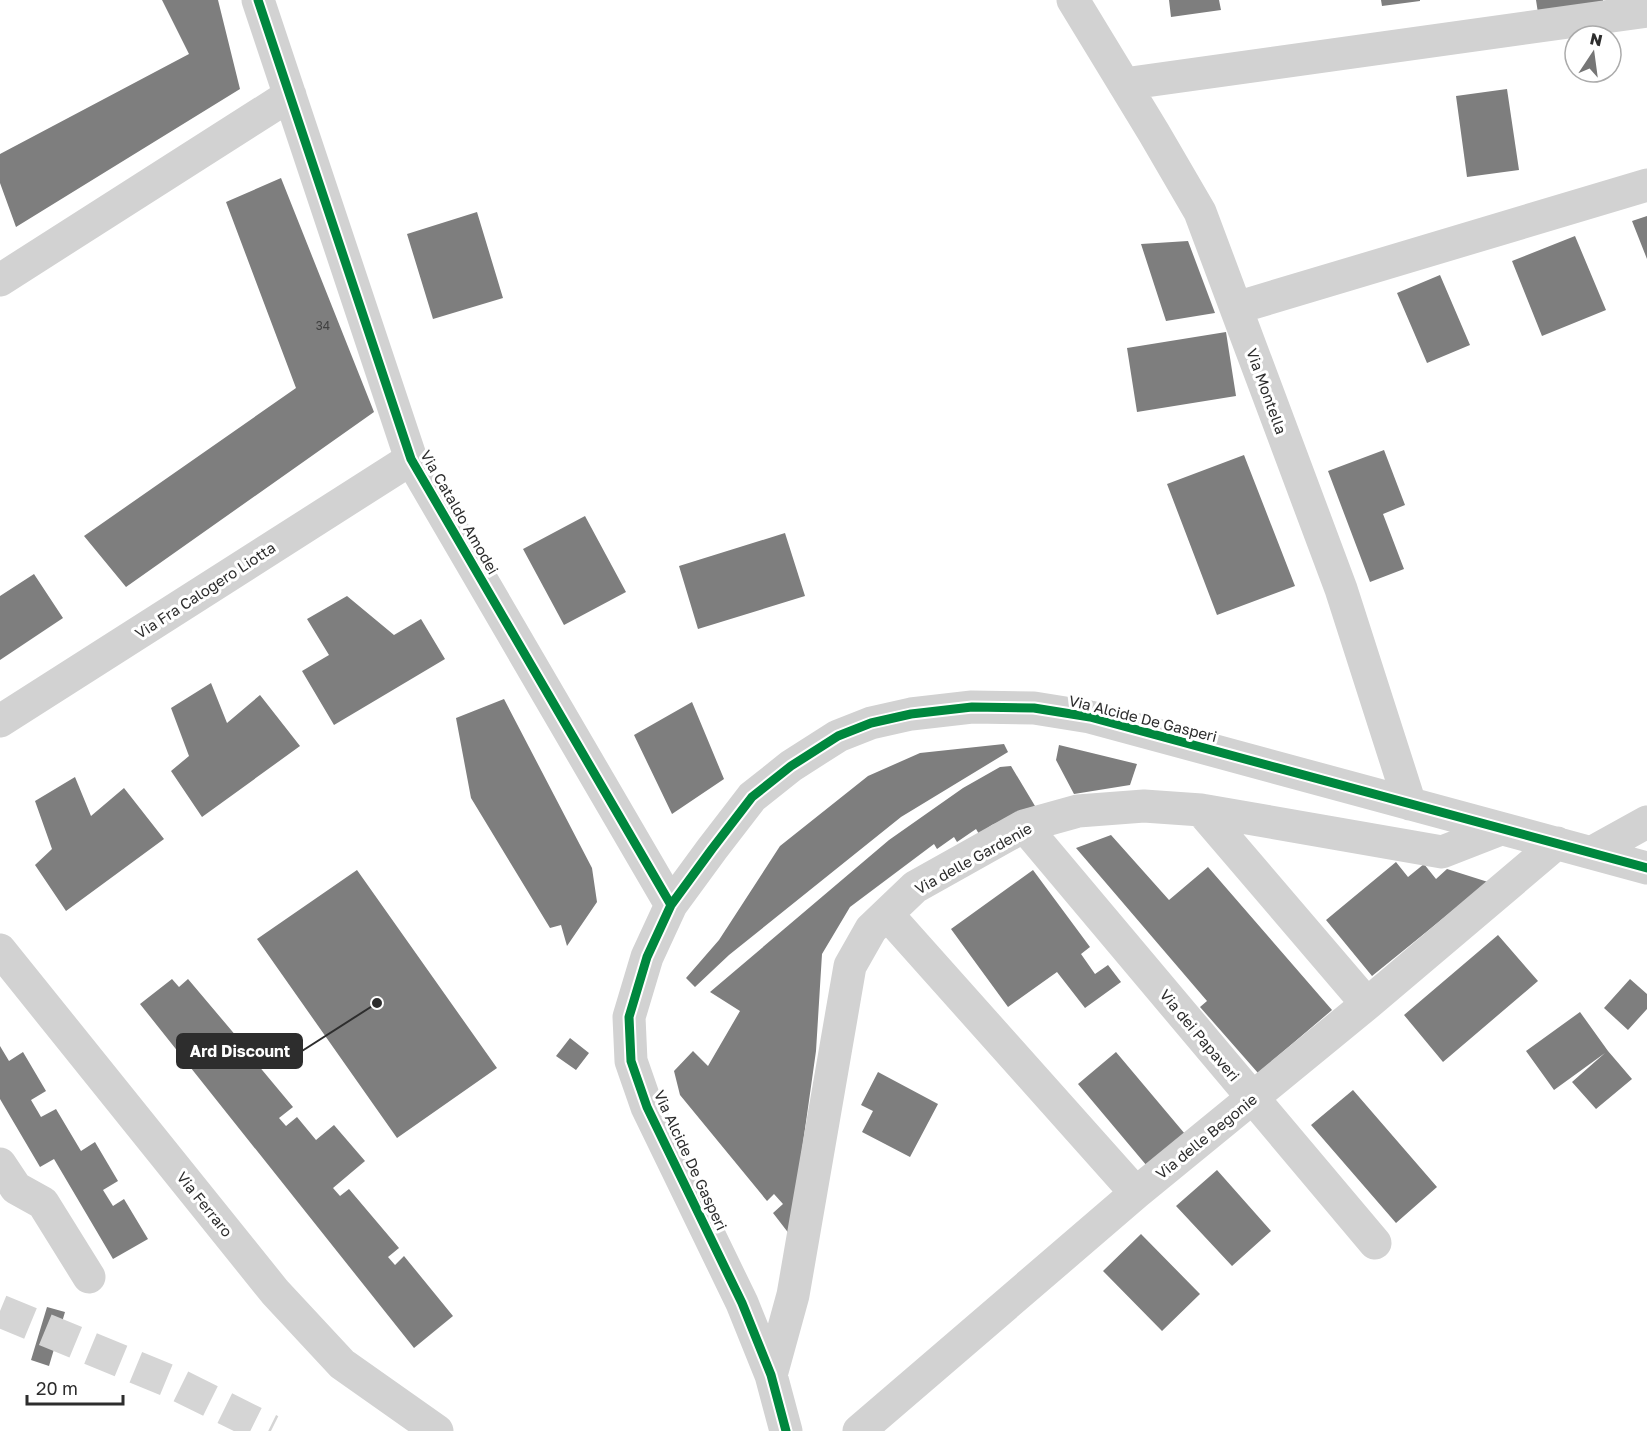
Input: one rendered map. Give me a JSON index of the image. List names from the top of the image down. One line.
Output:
{"streets":{"street":["Via Montella","Via Cataldo Amodei","Via Fra Calogero Liotta","Via Alcide De Gasperi","Via delle Gardenie","Via dei Papaveri","Via delle Begonie","Via Ferraro"]},"crossings":[["Via Montella","Via Alcide De Gasperi"],["Via Cataldo Amodei","Via Fra Calogero Liotta"],["Via Cataldo Amodei","Via Alcide De Gasperi"],["Via Alcide De Gasperi","Via delle Gardenie"],["Via Alcide De Gasperi","Via delle Begonie"],["Via delle Gardenie","Via dei Papaveri"],["Via dei Papaveri","Via delle Begonie"]],"places":["Ard Discount"],"house_numbers":["34"],"scale_bar":"20 m","north":"top"}
